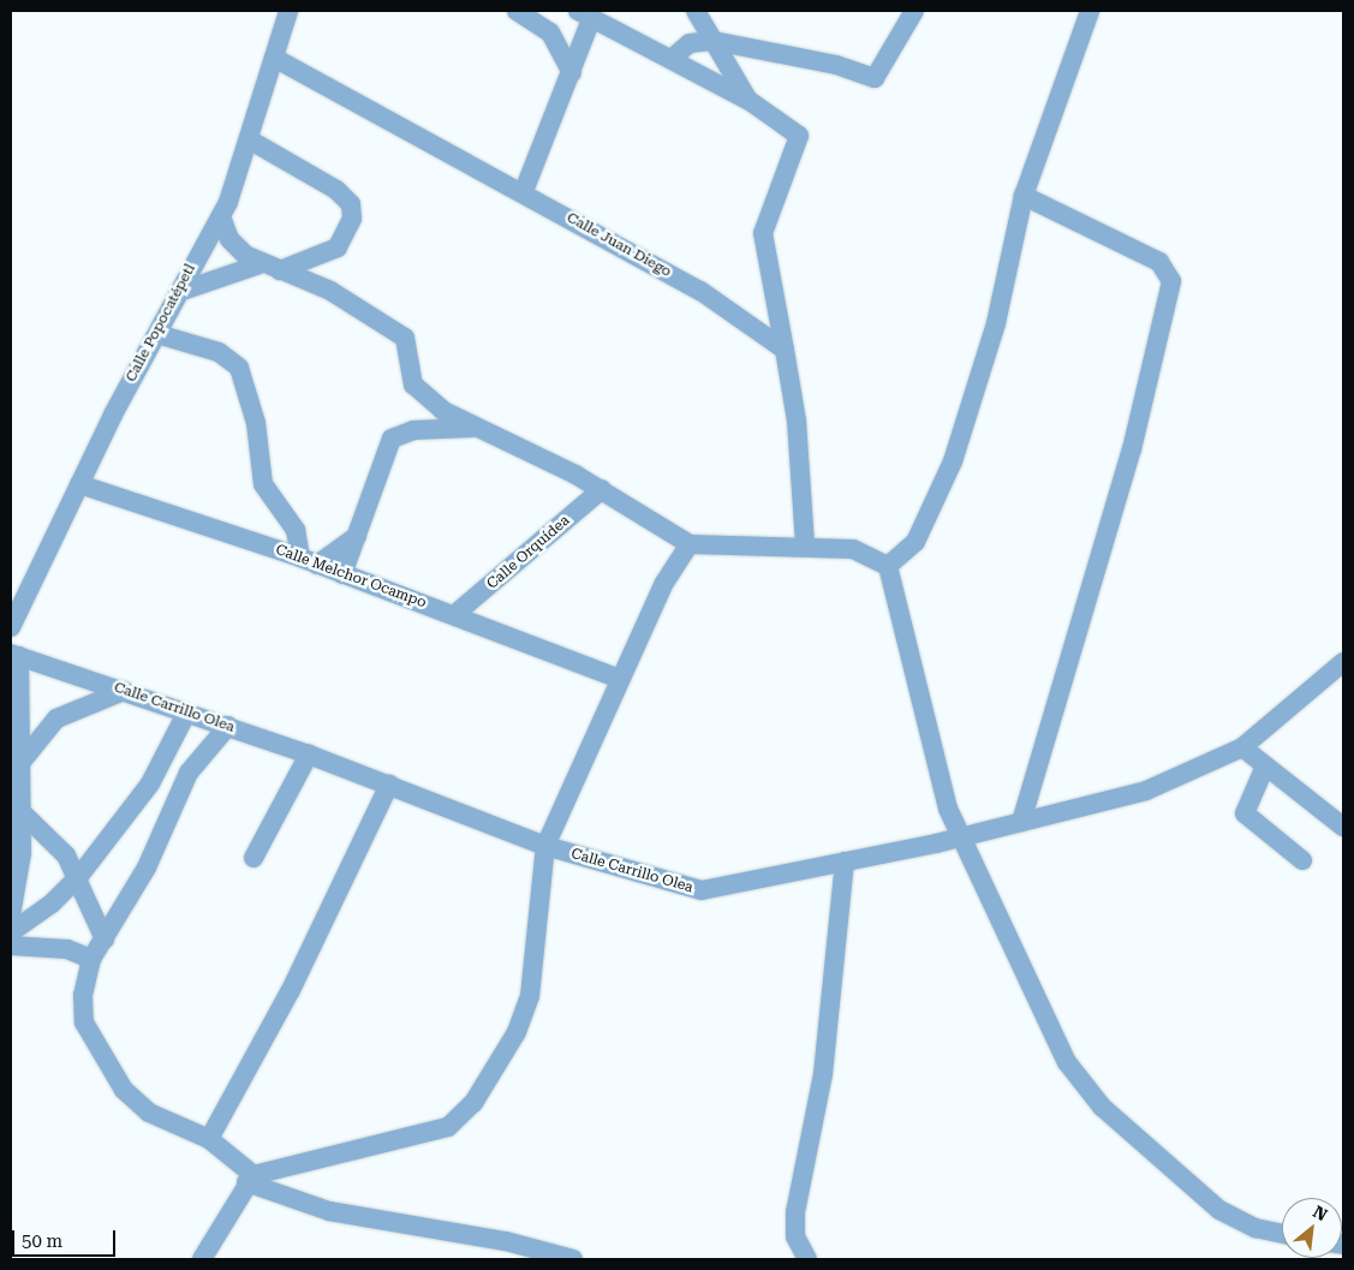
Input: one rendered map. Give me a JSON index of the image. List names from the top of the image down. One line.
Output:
{"streets":{"street":["Calle Juan Diego","Calle Popocatépetl","Calle Orquídea","Calle Melchor Ocampo","Calle Carrillo Olea"]},"crossings":[["Calle Juan Diego","Calle Popocatépetl"],["Calle Popocatépetl","Calle Melchor Ocampo"],["Calle Orquídea","Calle Melchor Ocampo"]],"scale_bar":"50 m","north":"top right"}
